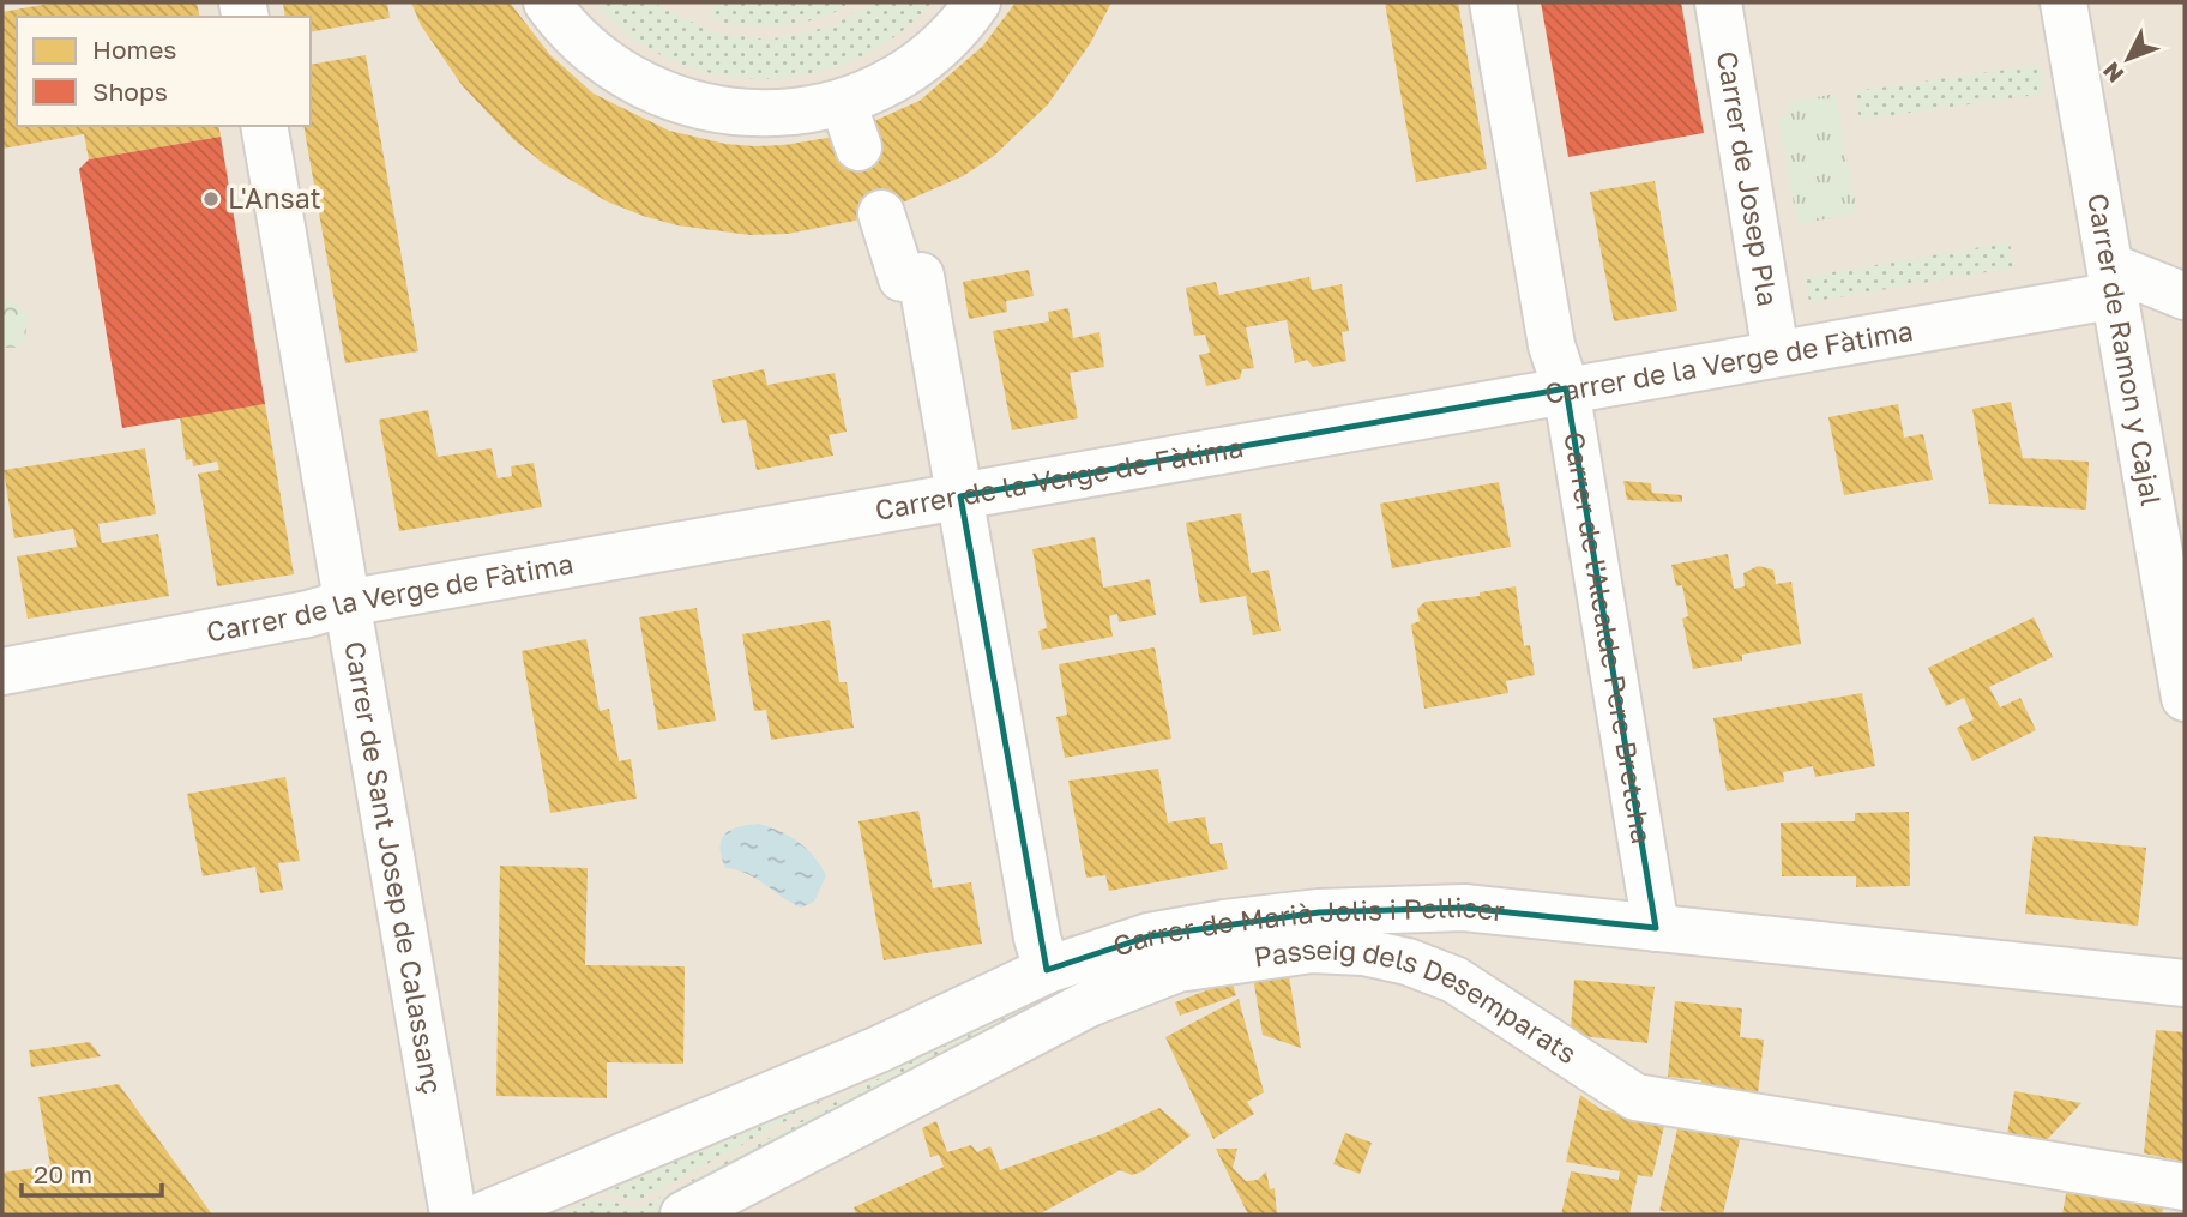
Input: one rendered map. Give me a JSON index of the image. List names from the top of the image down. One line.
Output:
{"streets":{"street":["Carrer de Josep Pla","Carrer de Ramon y Cajal","Carrer de la Verge de Fàtima","Carrer de l'Alcalde Pere Bretcha","Carrer de Sant Josep de Calassanç","Carrer de Marià Jolis i Pellicer","Passeig dels Desemparats"]},"crossings":[["Carrer de Josep Pla","Carrer de la Verge de Fàtima"],["Carrer de Ramon y Cajal","Carrer de la Verge de Fàtima"],["Carrer de la Verge de Fàtima","Carrer de l'Alcalde Pere Bretcha"],["Carrer de la Verge de Fàtima","Carrer de Sant Josep de Calassanç"],["Carrer de l'Alcalde Pere Bretcha","Carrer de Marià Jolis i Pellicer"]],"places":["L'Ansat"],"legend":["Homes","Shops"],"scale_bar":"20 m","north":"bottom left"}
